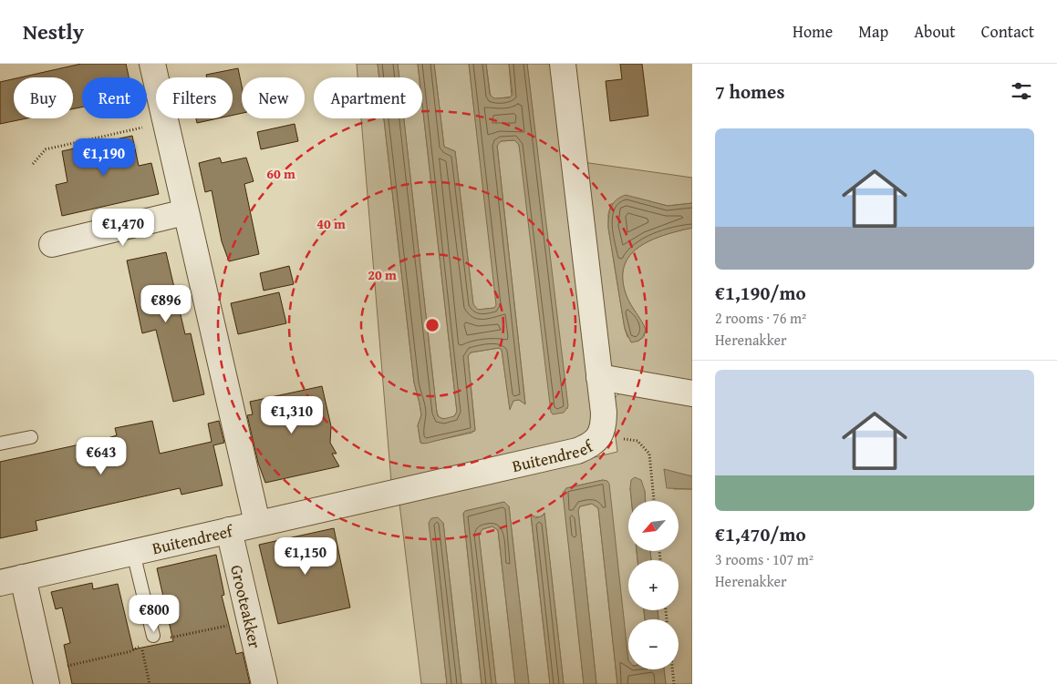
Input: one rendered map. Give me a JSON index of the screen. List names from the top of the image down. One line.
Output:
{"streets":{"street":["Buitendreef","Grooteakker"]},"crossings":[["Buitendreef","Grooteakker"]],"north":"bottom left","page":{"header":"Nestly","nav":["Home","Map","About","Contact"],"heading":"7 homes","chip":["Buy","Rent","Filters","New","Apartment"],"list":[{"name":"€1,190/mo","note":"2 rooms · 76 m² · Herenakker"},{"name":"€1,470/mo","note":"3 rooms · 107 m² · Herenakker"}],"price":["€1,190","€1,470","€896","€1,310","€643","€1,150","€800"],"map_buttons":["+","−"]},"rings":["60 m","40 m","20 m"]}
